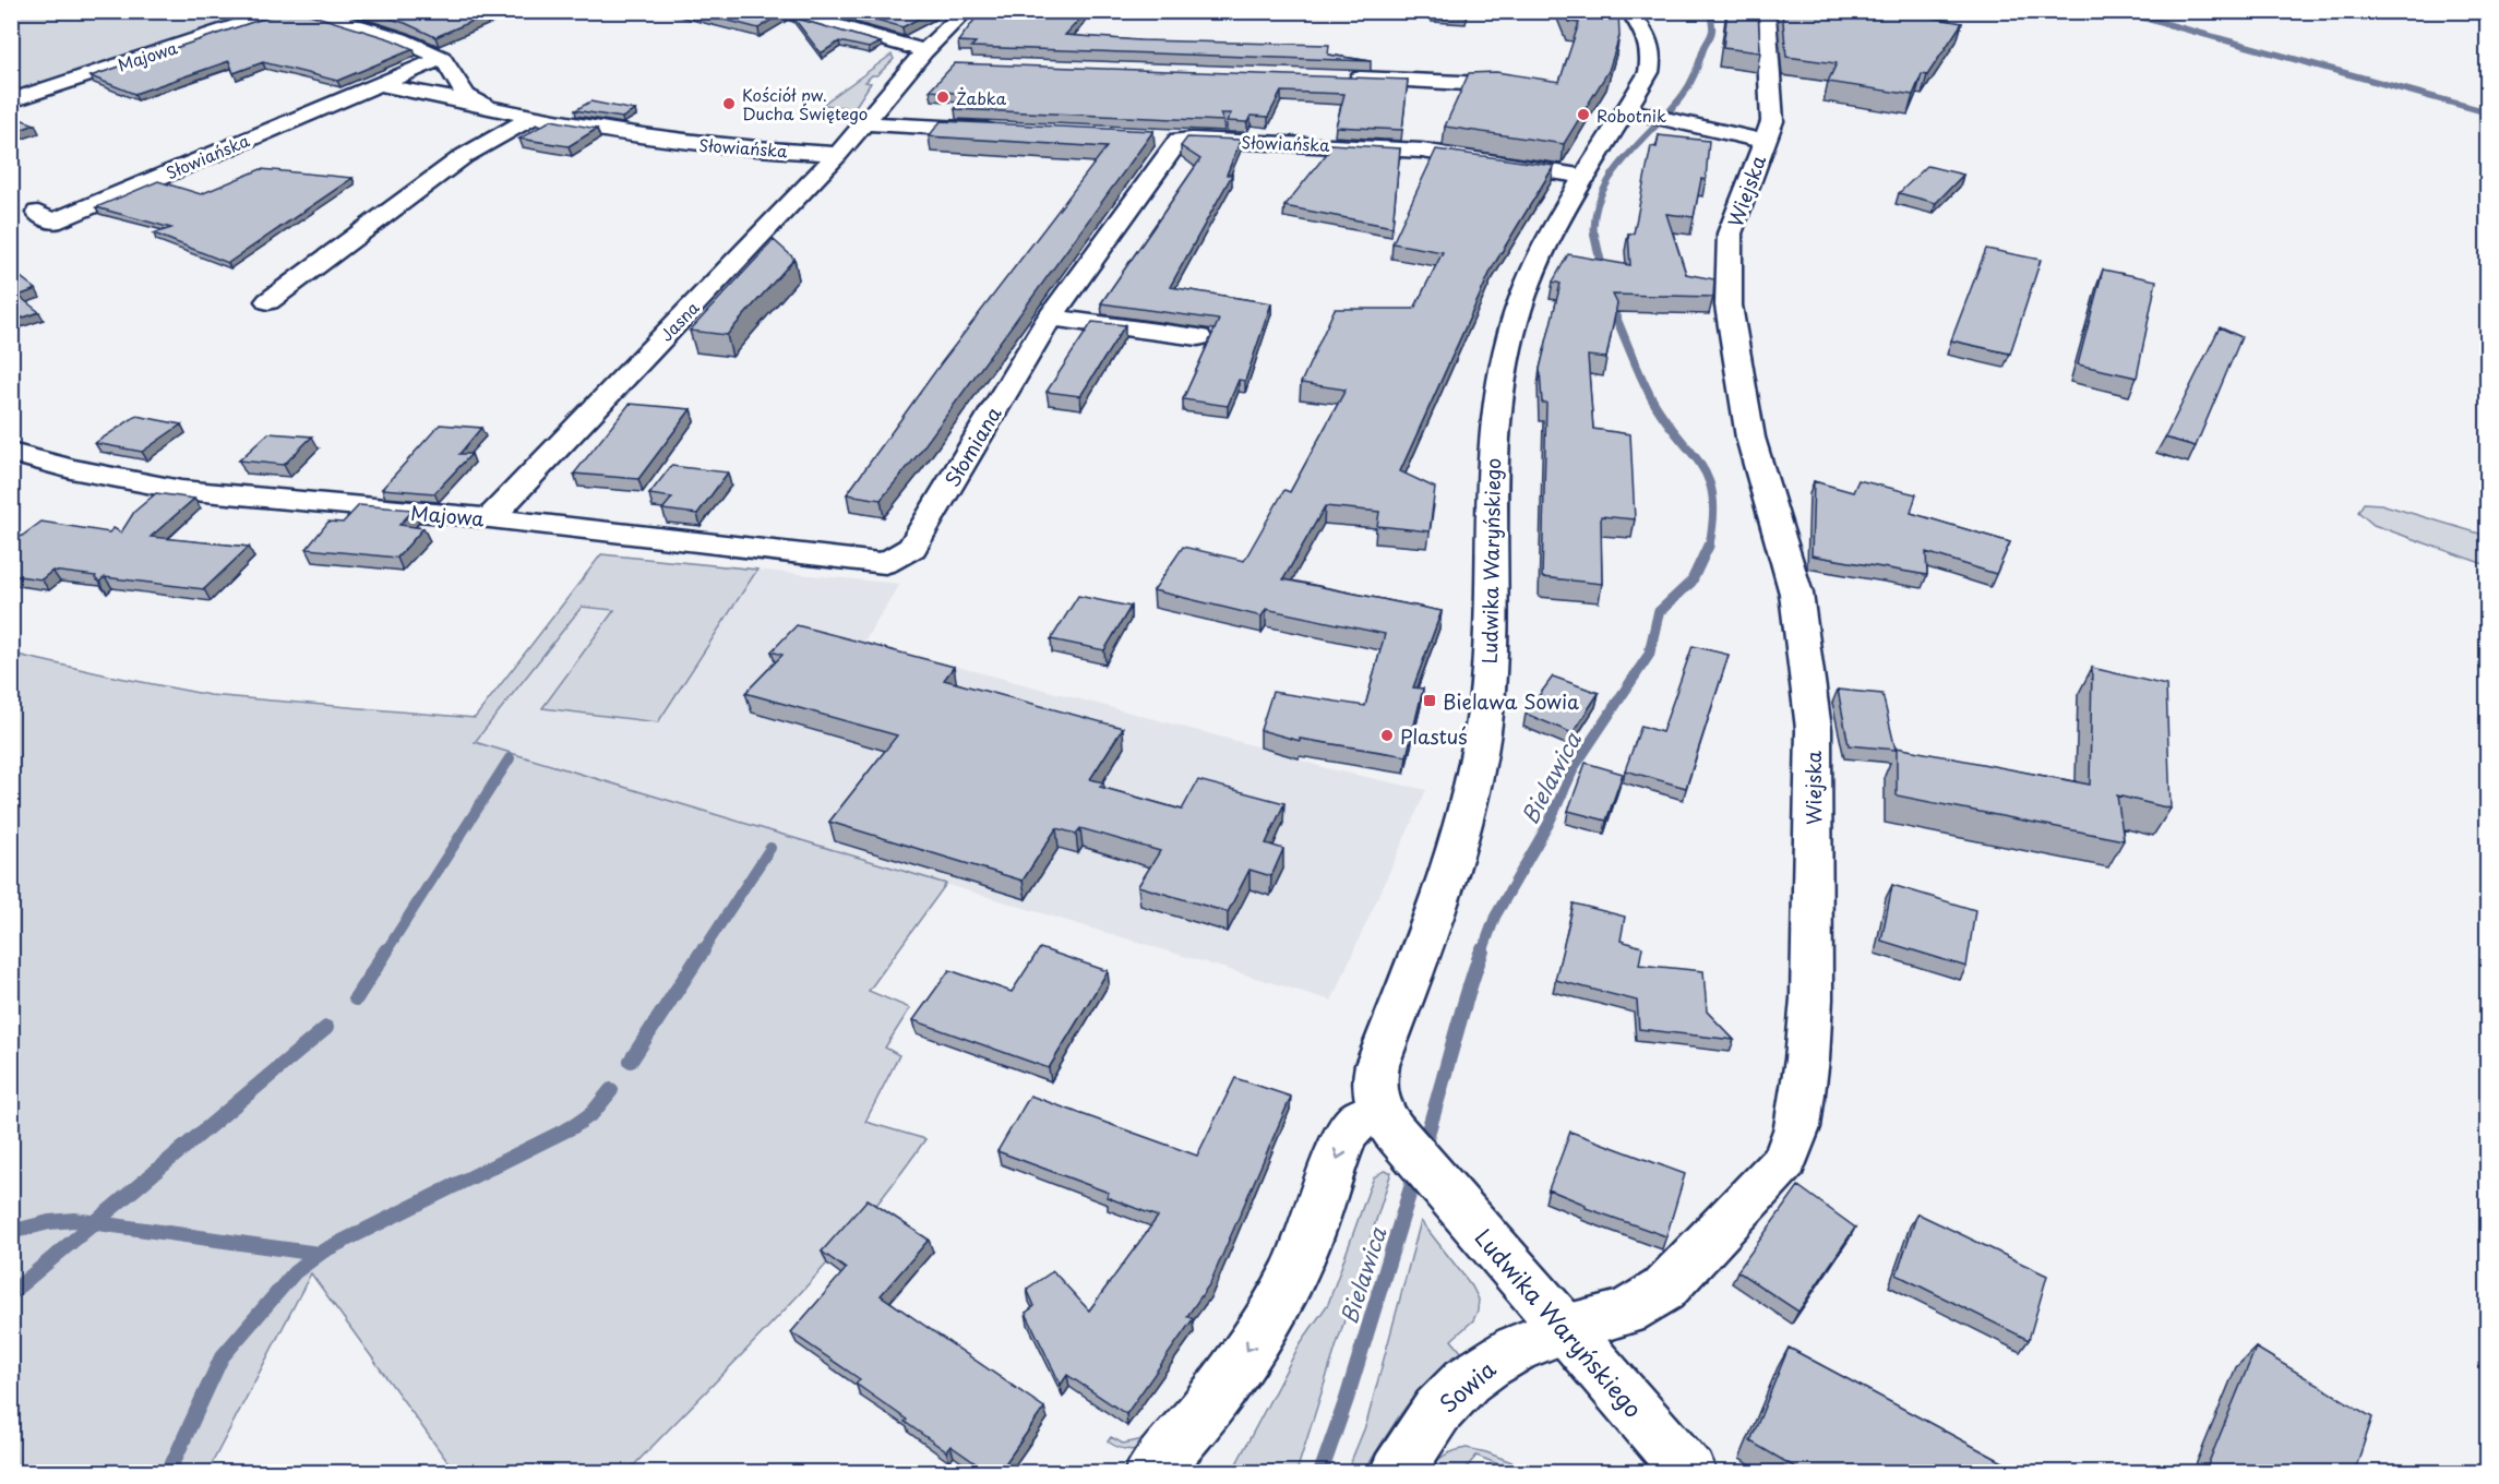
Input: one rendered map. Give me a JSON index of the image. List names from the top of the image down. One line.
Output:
{"streets":{"street":["Majowa","Słowiańska","Wiejska","Jasna","Słomiana","Ludwika Waryńskiego","Sowia"]},"crossings":[["Majowa","Jasna"],["Majowa","Słomiana"],["Słowiańska","Jasna"],["Słowiańska","Słomiana"],["Słowiańska","Ludwika Waryńskiego"],["Wiejska","Ludwika Waryńskiego"],["Wiejska","Sowia"],["Ludwika Waryńskiego","Sowia"]],"water":["Bielawica"],"places":{"other":["Żabka","Kościół pw. Ducha Świętego","Robotnik","Plastuś"],"transit":["Bielawa Sowia"]}}
